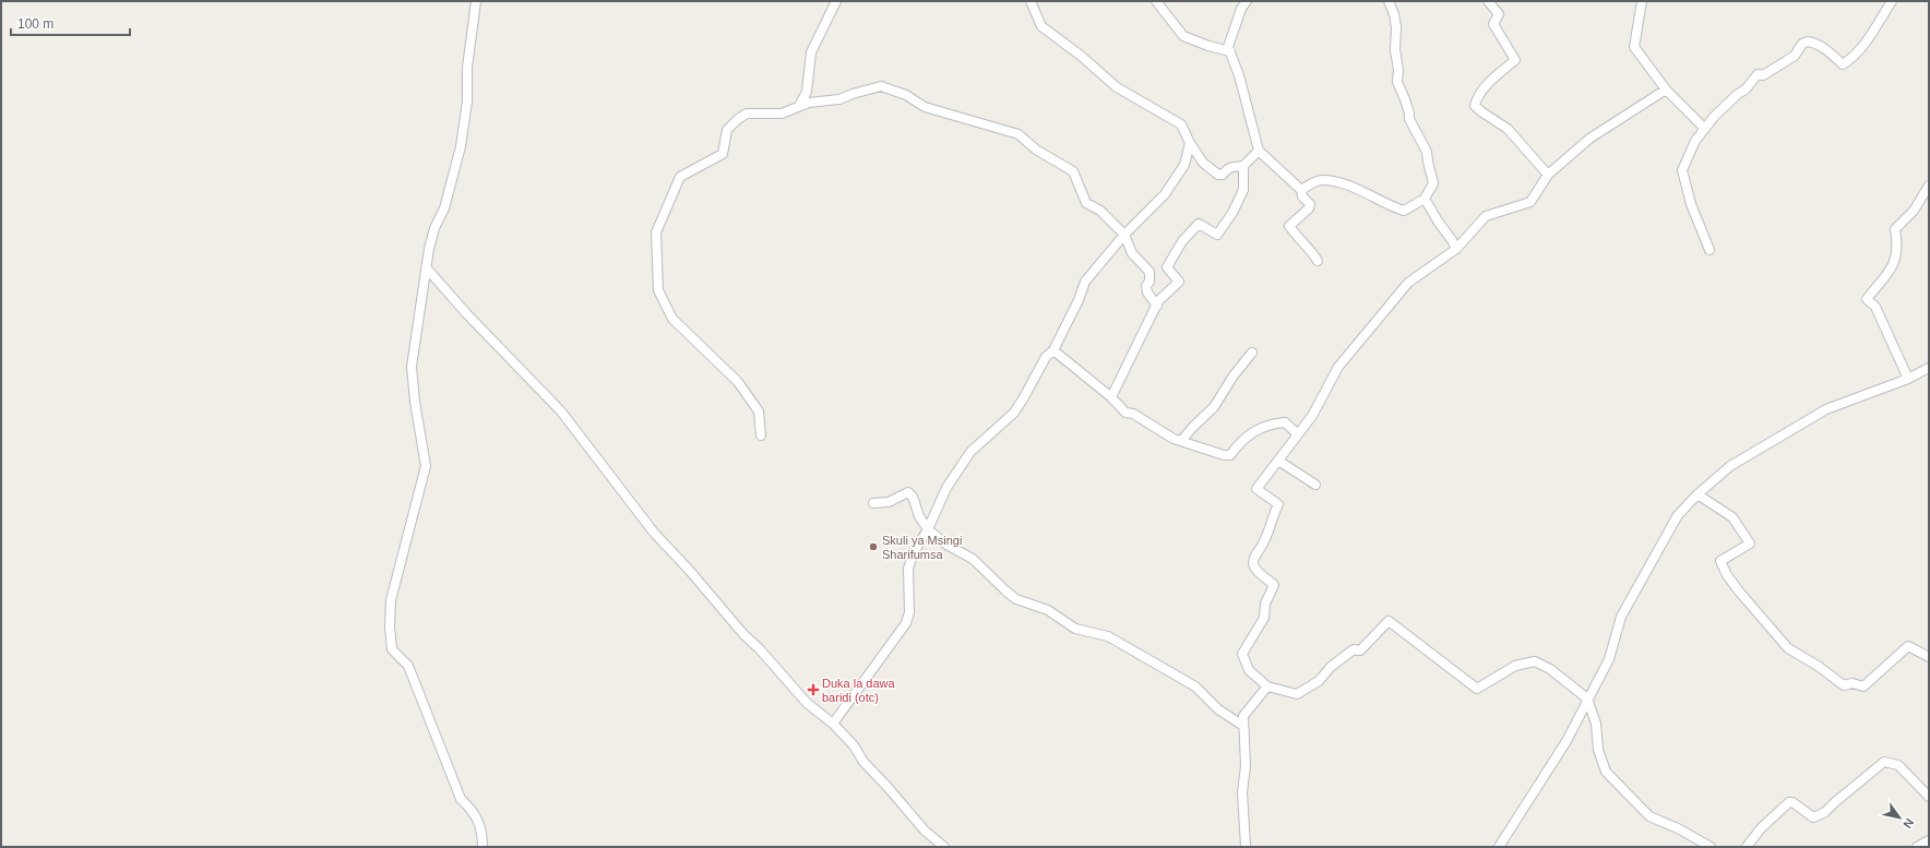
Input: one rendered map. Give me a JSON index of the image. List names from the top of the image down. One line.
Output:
{"places":{"other":["Skuli ya Msingi Sharifumsa"],"health":["Duka la dawa baridi (otc)"]},"scale_bar":"100 m","north":"bottom right"}
